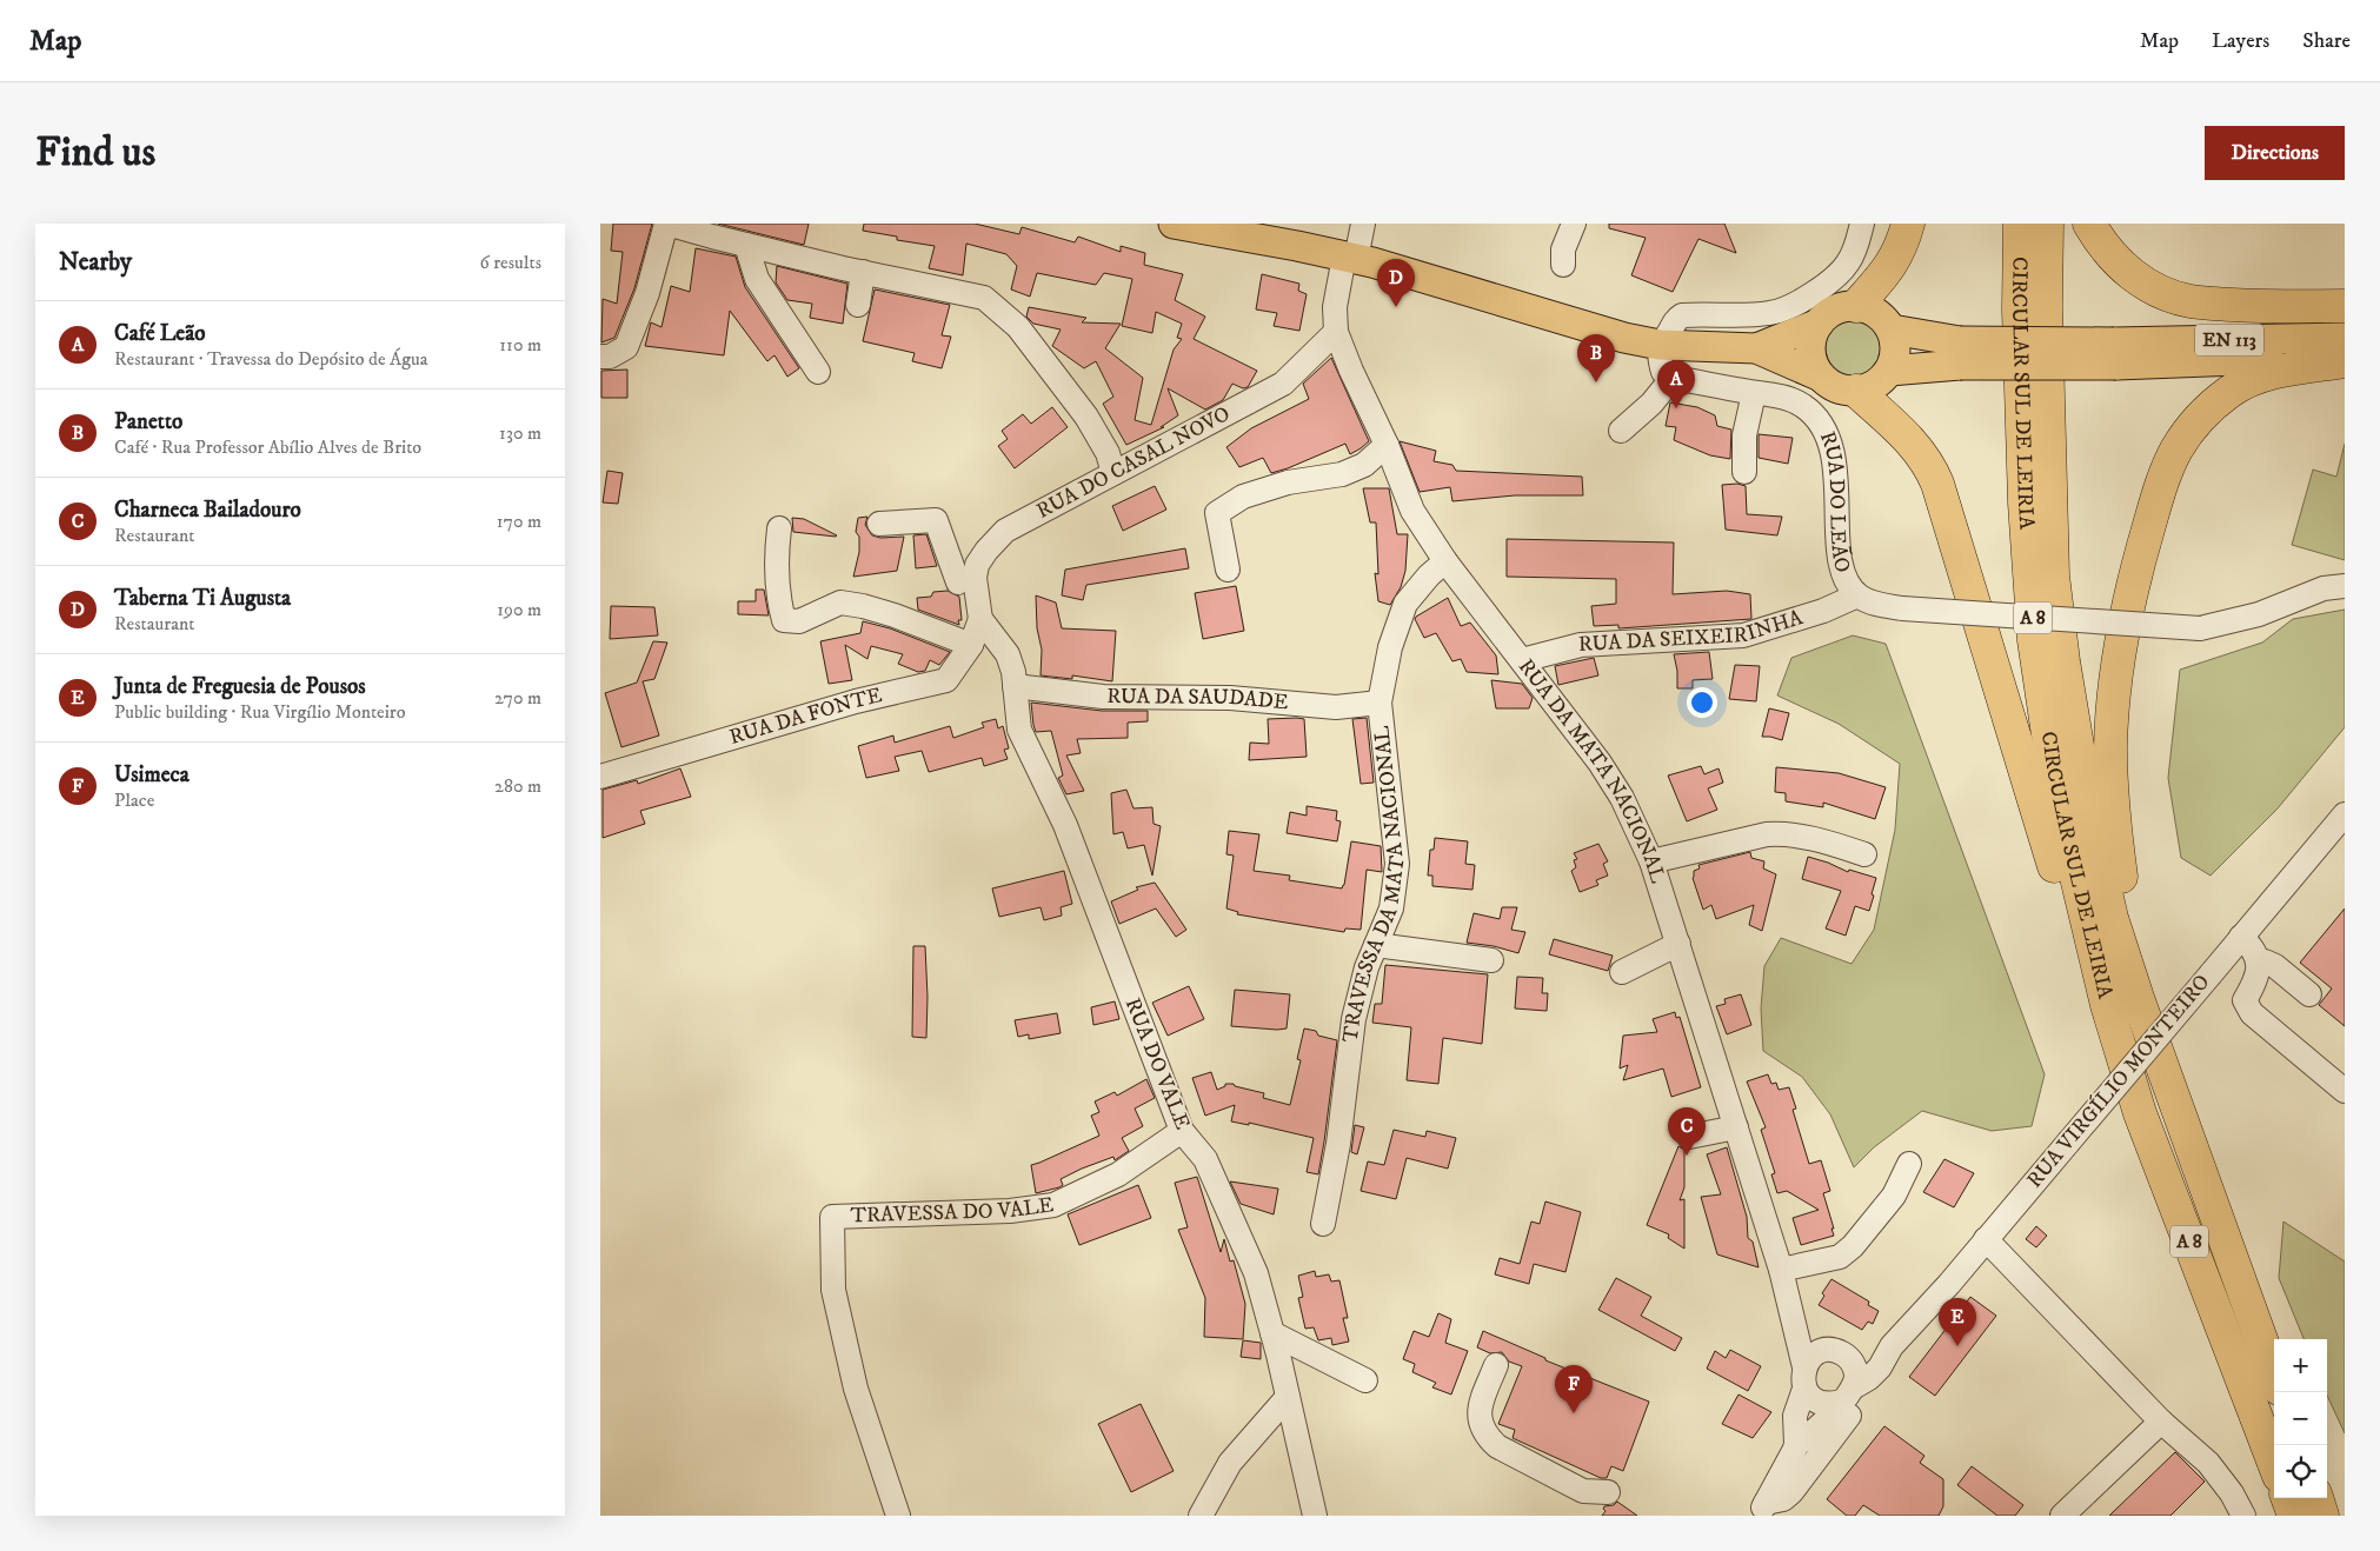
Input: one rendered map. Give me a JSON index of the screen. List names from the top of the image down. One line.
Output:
{"streets":{"highway":["CIRCULAR SUL DE LEIRIA","A 8"],"main road":["EN 113"],"street":["RUA DO CASAL NOVO","RUA DO LEÃO","RUA DA SEIXEIRINHA","RUA DA SAUDADE","RUA DA FONTE","RUA DA MATA NACIONAL","TRAVESSA DA MATA NACIONAL","RUA DO VALE","RUA VIRGÍLIO MONTEIRO","TRAVESSA DO VALE"]},"crossings":[["RUA DO CASAL NOVO","RUA DA FONTE"],["RUA DO CASAL NOVO","RUA DA MATA NACIONAL"],["RUA DO CASAL NOVO","RUA DO VALE"],["RUA DO LEÃO","RUA DA SEIXEIRINHA"],["RUA DA SEIXEIRINHA","RUA DA MATA NACIONAL"],["RUA DA SAUDADE","TRAVESSA DA MATA NACIONAL"],["RUA DA SAUDADE","RUA DO VALE"],["RUA DA FONTE","RUA DO VALE"],["RUA DA MATA NACIONAL","TRAVESSA DA MATA NACIONAL"],["RUA DA MATA NACIONAL","RUA VIRGÍLIO MONTEIRO"],["RUA DO VALE","TRAVESSA DO VALE"]],"page":{"header":"Map","nav":["Map","Layers","Share"],"buttons":"Directions","title":"Find us","heading":["Nearby","6 results"],"pins":["D","B","A","C","E","F"],"list":[{"mark":"A","name":"Café Leão","note":"Restaurant · Travessa do Depósito de Água","value":"110 m"},{"mark":"B","name":"Panetto","note":"Café · Rua Professor Abílio Alves de Brito","value":"130 m"},{"mark":"C","name":"Charneca Bailadouro","note":"Restaurant","value":"170 m"},{"mark":"D","name":"Taberna Ti Augusta","note":"Restaurant","value":"190 m"},{"mark":"E","name":"Junta de Freguesia de Pousos","note":"Public building · Rua Virgílio Monteiro","value":"270 m"},{"mark":"F","name":"Usimeca","note":"Place","value":"280 m"}],"map_buttons":["+","−"]}}
